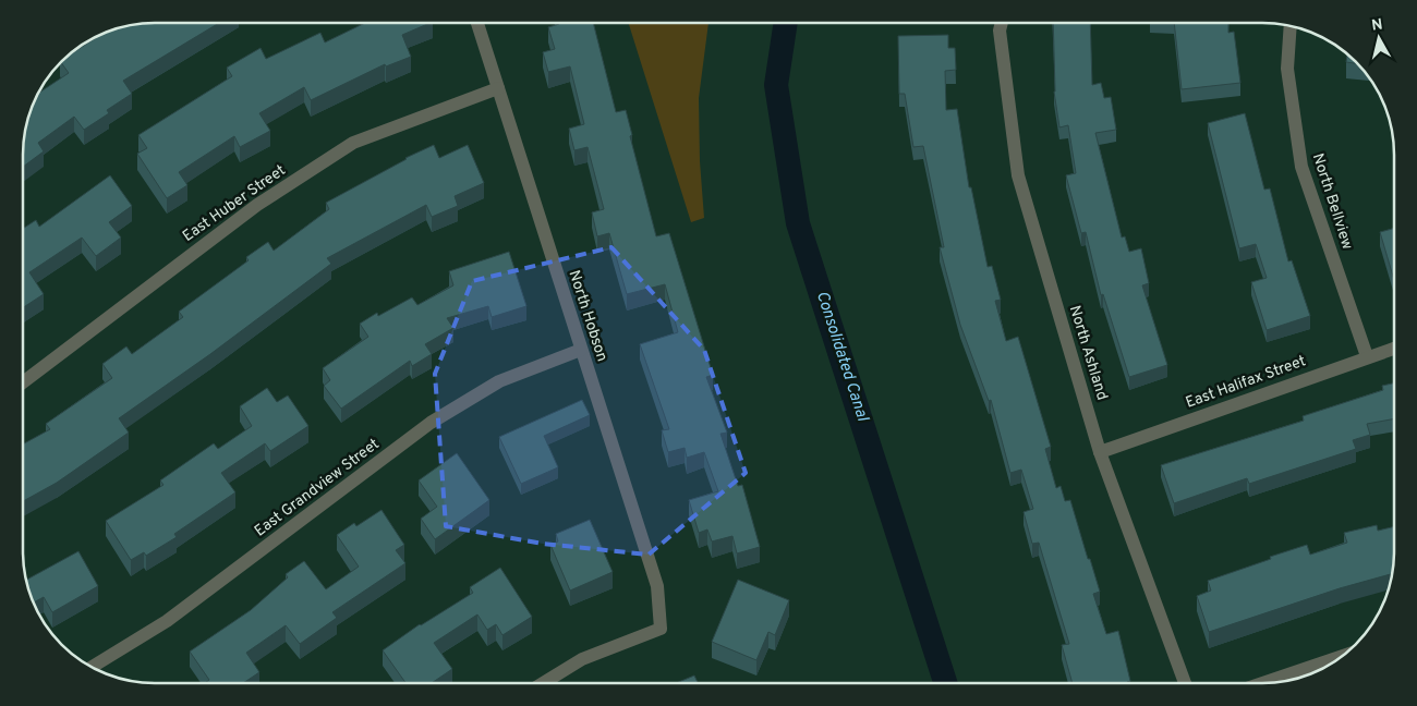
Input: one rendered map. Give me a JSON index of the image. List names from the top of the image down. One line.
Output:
{"streets":{"street":["North Bellview","East Huber Street","North Hobson","North Ashland","East Halifax Street","East Grandview Street"]},"crossings":[["North Bellview","East Halifax Street"],["East Huber Street","North Hobson"],["North Hobson","East Grandview Street"],["North Ashland","East Halifax Street"]],"water":["Consolidated Canal"],"north":"top"}
